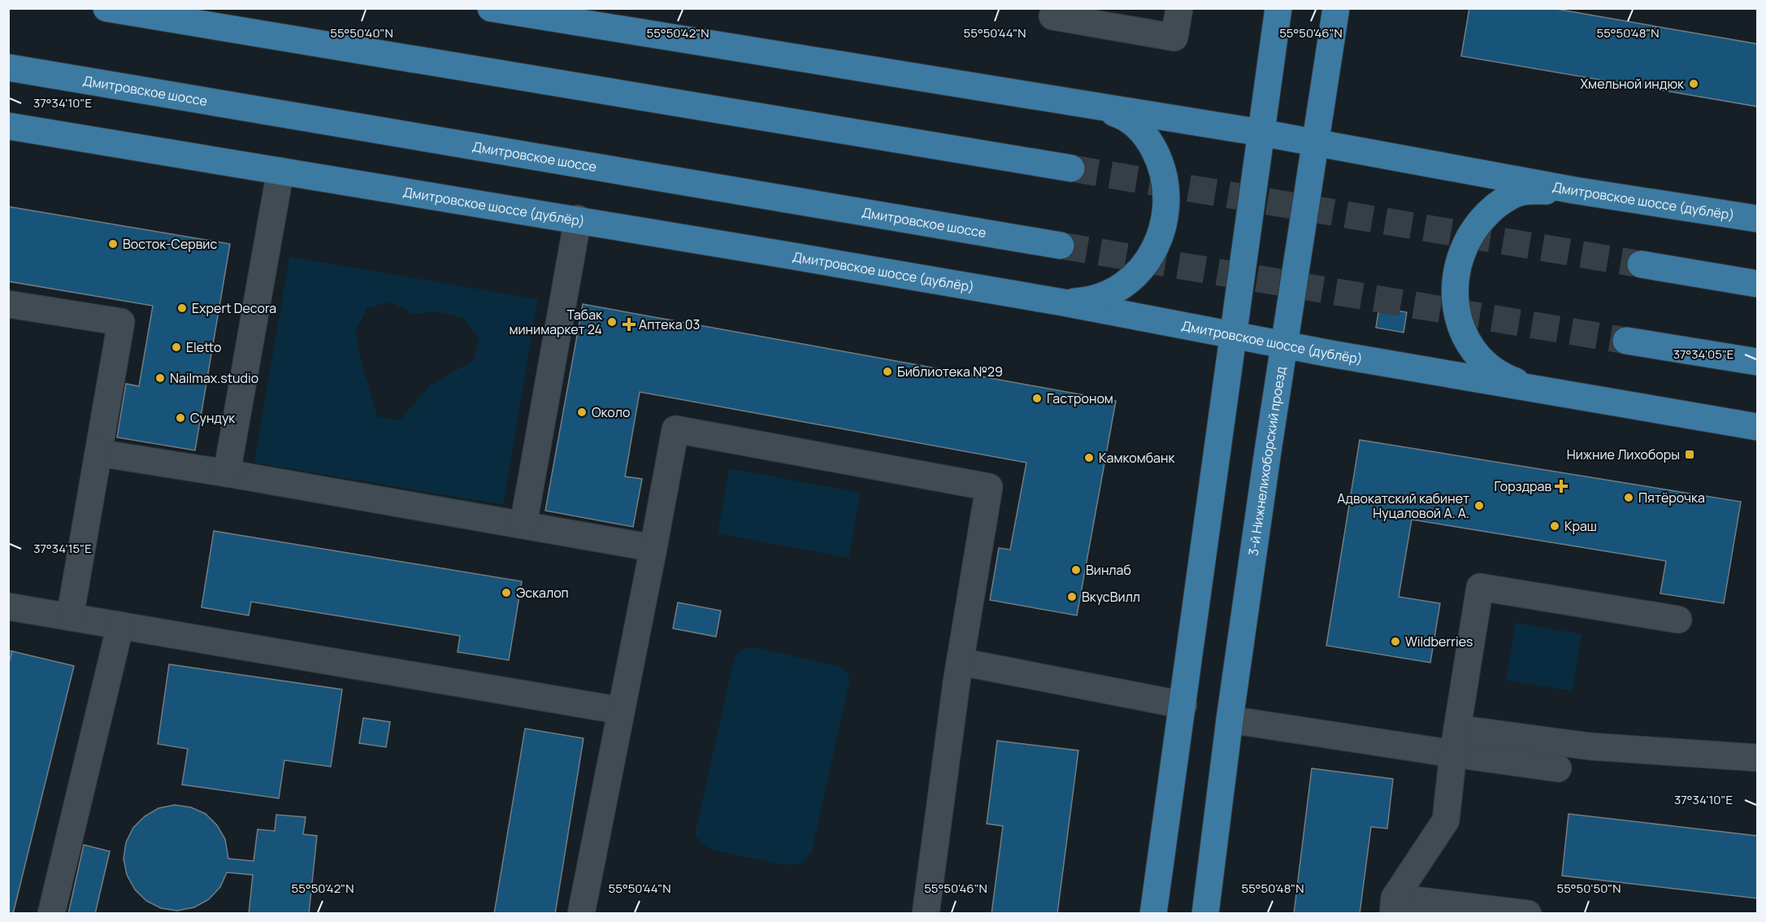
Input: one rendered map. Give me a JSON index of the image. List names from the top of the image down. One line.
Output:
{"streets":{"main road":["Дмитровское шоссе","Дмитровское шоссе (дублёр)","3-й Нижнелихоборский проезд"]},"crossings":[["Дмитровское шоссе (дублёр)","3-й Нижнелихоборский проезд"]],"places":{"other":["Хмельной индюк","Восток-Сервис","Expert Decora","Табак минимаркет 24","Eletto","Библиотека №29","Nailmax.studio","Гастроном","Около","Сундук","Камкомбанк","Пятёрочка","Адвокатский кабинет Нуцаловой А. А.","Краш","Винлаб","Эскалоп","ВкусВилл","Wildberries"],"health":["Аптека 03","Горздрав"],"transit":["Нижние Лихоборы"]},"coordinates":["55°50'42\"N","55°50'44\"N","55°50'48\"N","55°50'40\"N","55°50'46\"N","37°34'10\"E","37°34'05\"E","37°34'15\"E","55°50'50\"N"]}
